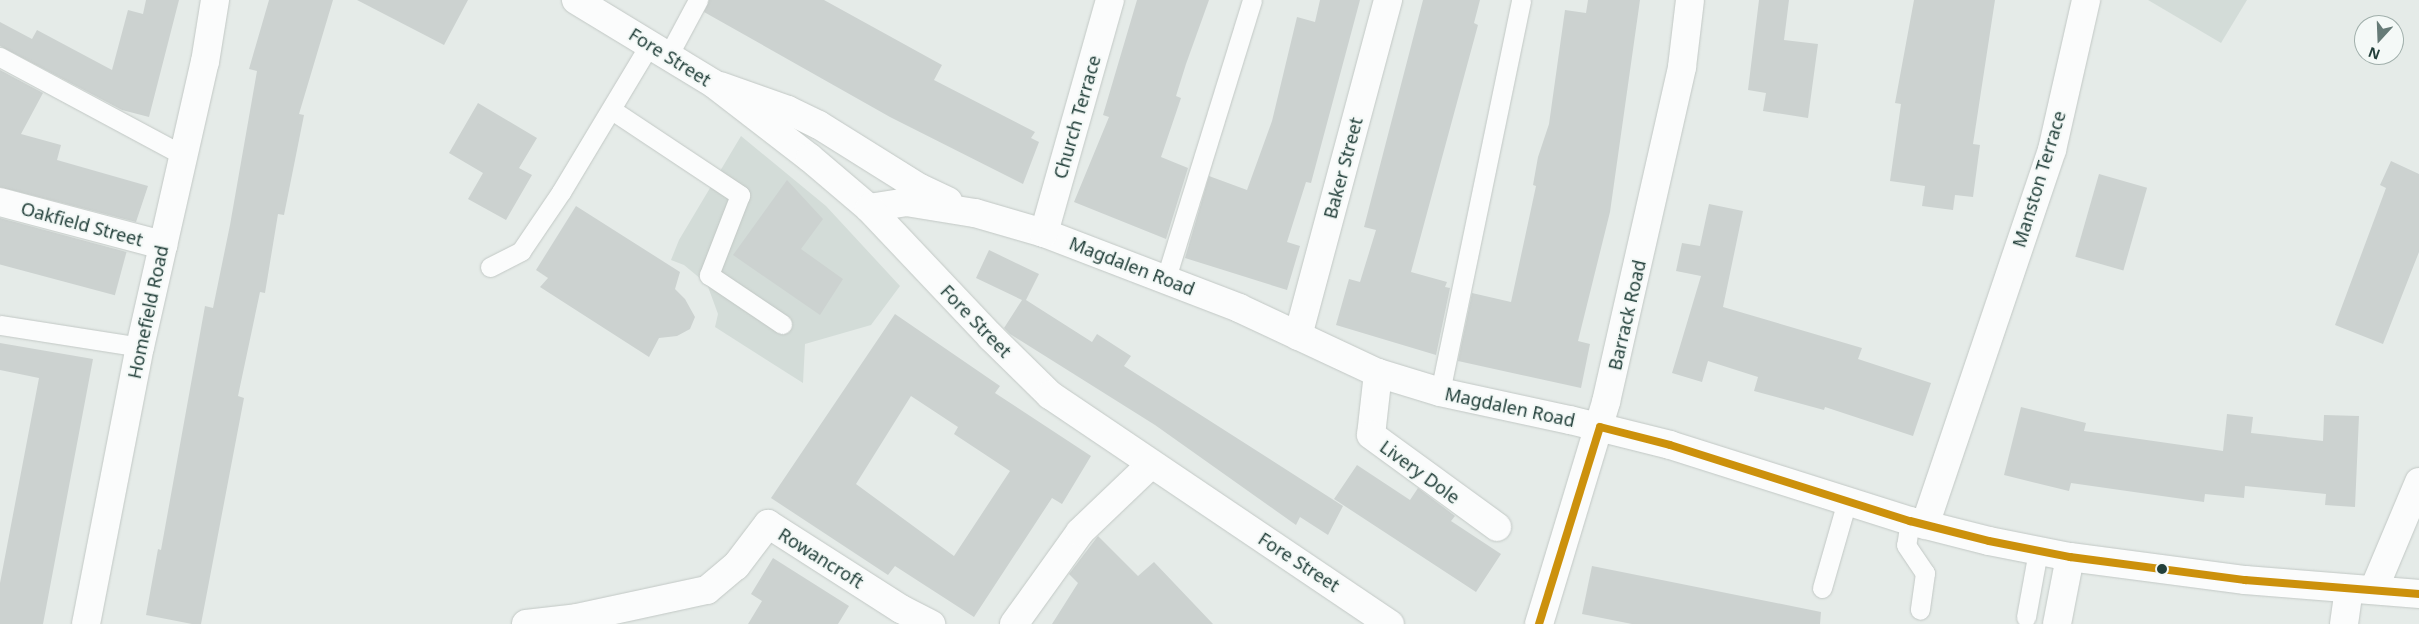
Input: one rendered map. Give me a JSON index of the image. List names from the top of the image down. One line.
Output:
{"streets":{"street":["Fore Street","Church Terrace","Baker Street","Manston Terrace","Oakfield Street","Magdalen Road","Homefield Road","Barrack Road","Livery Dole","Rowancroft"]},"crossings":[["Fore Street","Magdalen Road"],["Church Terrace","Magdalen Road"],["Baker Street","Magdalen Road"],["Manston Terrace","Magdalen Road"],["Oakfield Street","Homefield Road"],["Magdalen Road","Barrack Road"],["Magdalen Road","Livery Dole"]],"north":"bottom"}
